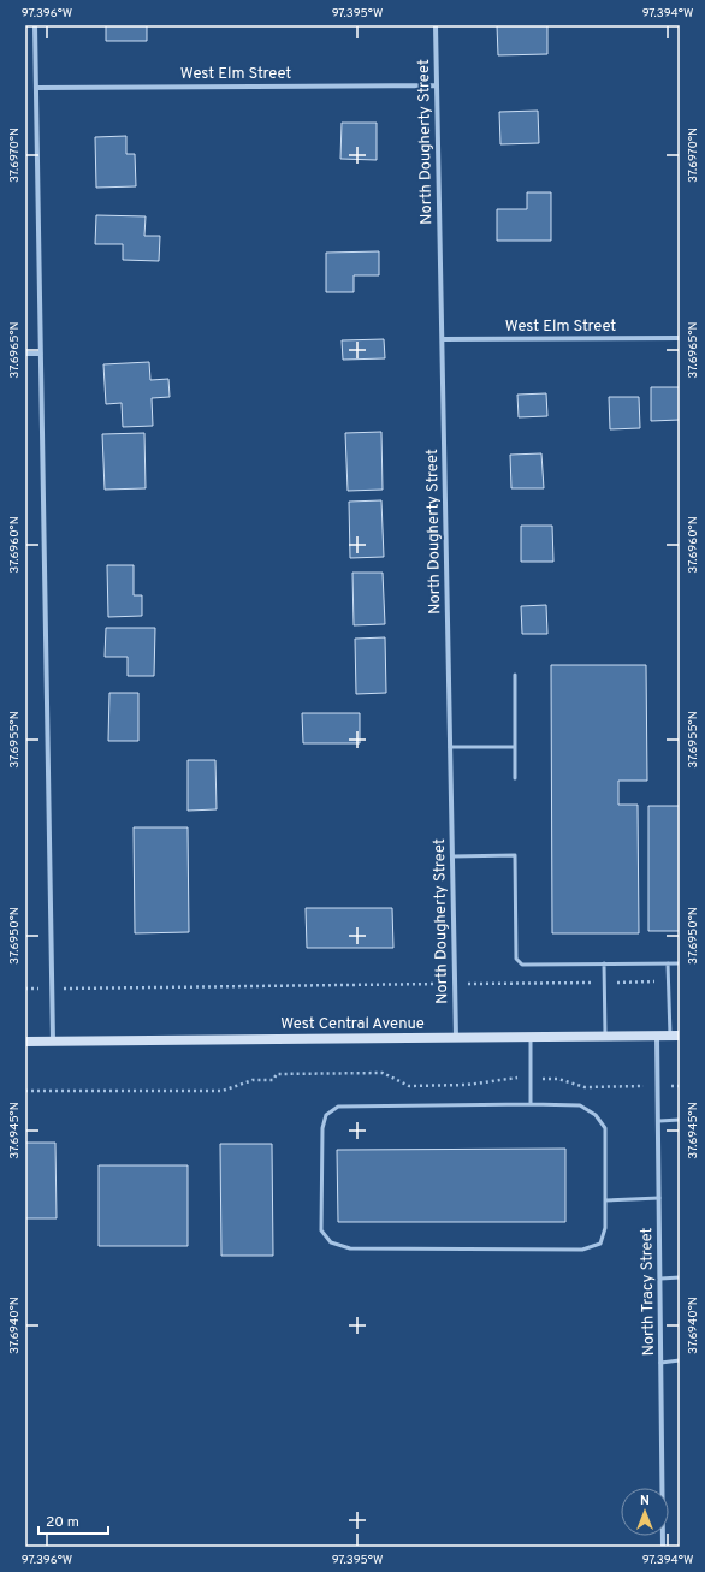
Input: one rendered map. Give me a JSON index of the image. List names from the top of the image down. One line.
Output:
{"streets":{"main road":["West Central Avenue"],"street":["West Elm Street","North Dougherty Street","North Tracy Street"]},"crossings":[["West Elm Street","North Dougherty Street"],["North Dougherty Street","West Central Avenue"],["West Central Avenue","North Tracy Street"]],"scale_bar":"20 m","north":"top","coordinates":["97.396°W","97.395°W","97.394°W","37.6970°N","37.6965°N","37.6960°N","37.6955°N","37.6950°N","37.6945°N","37.6940°N"]}
